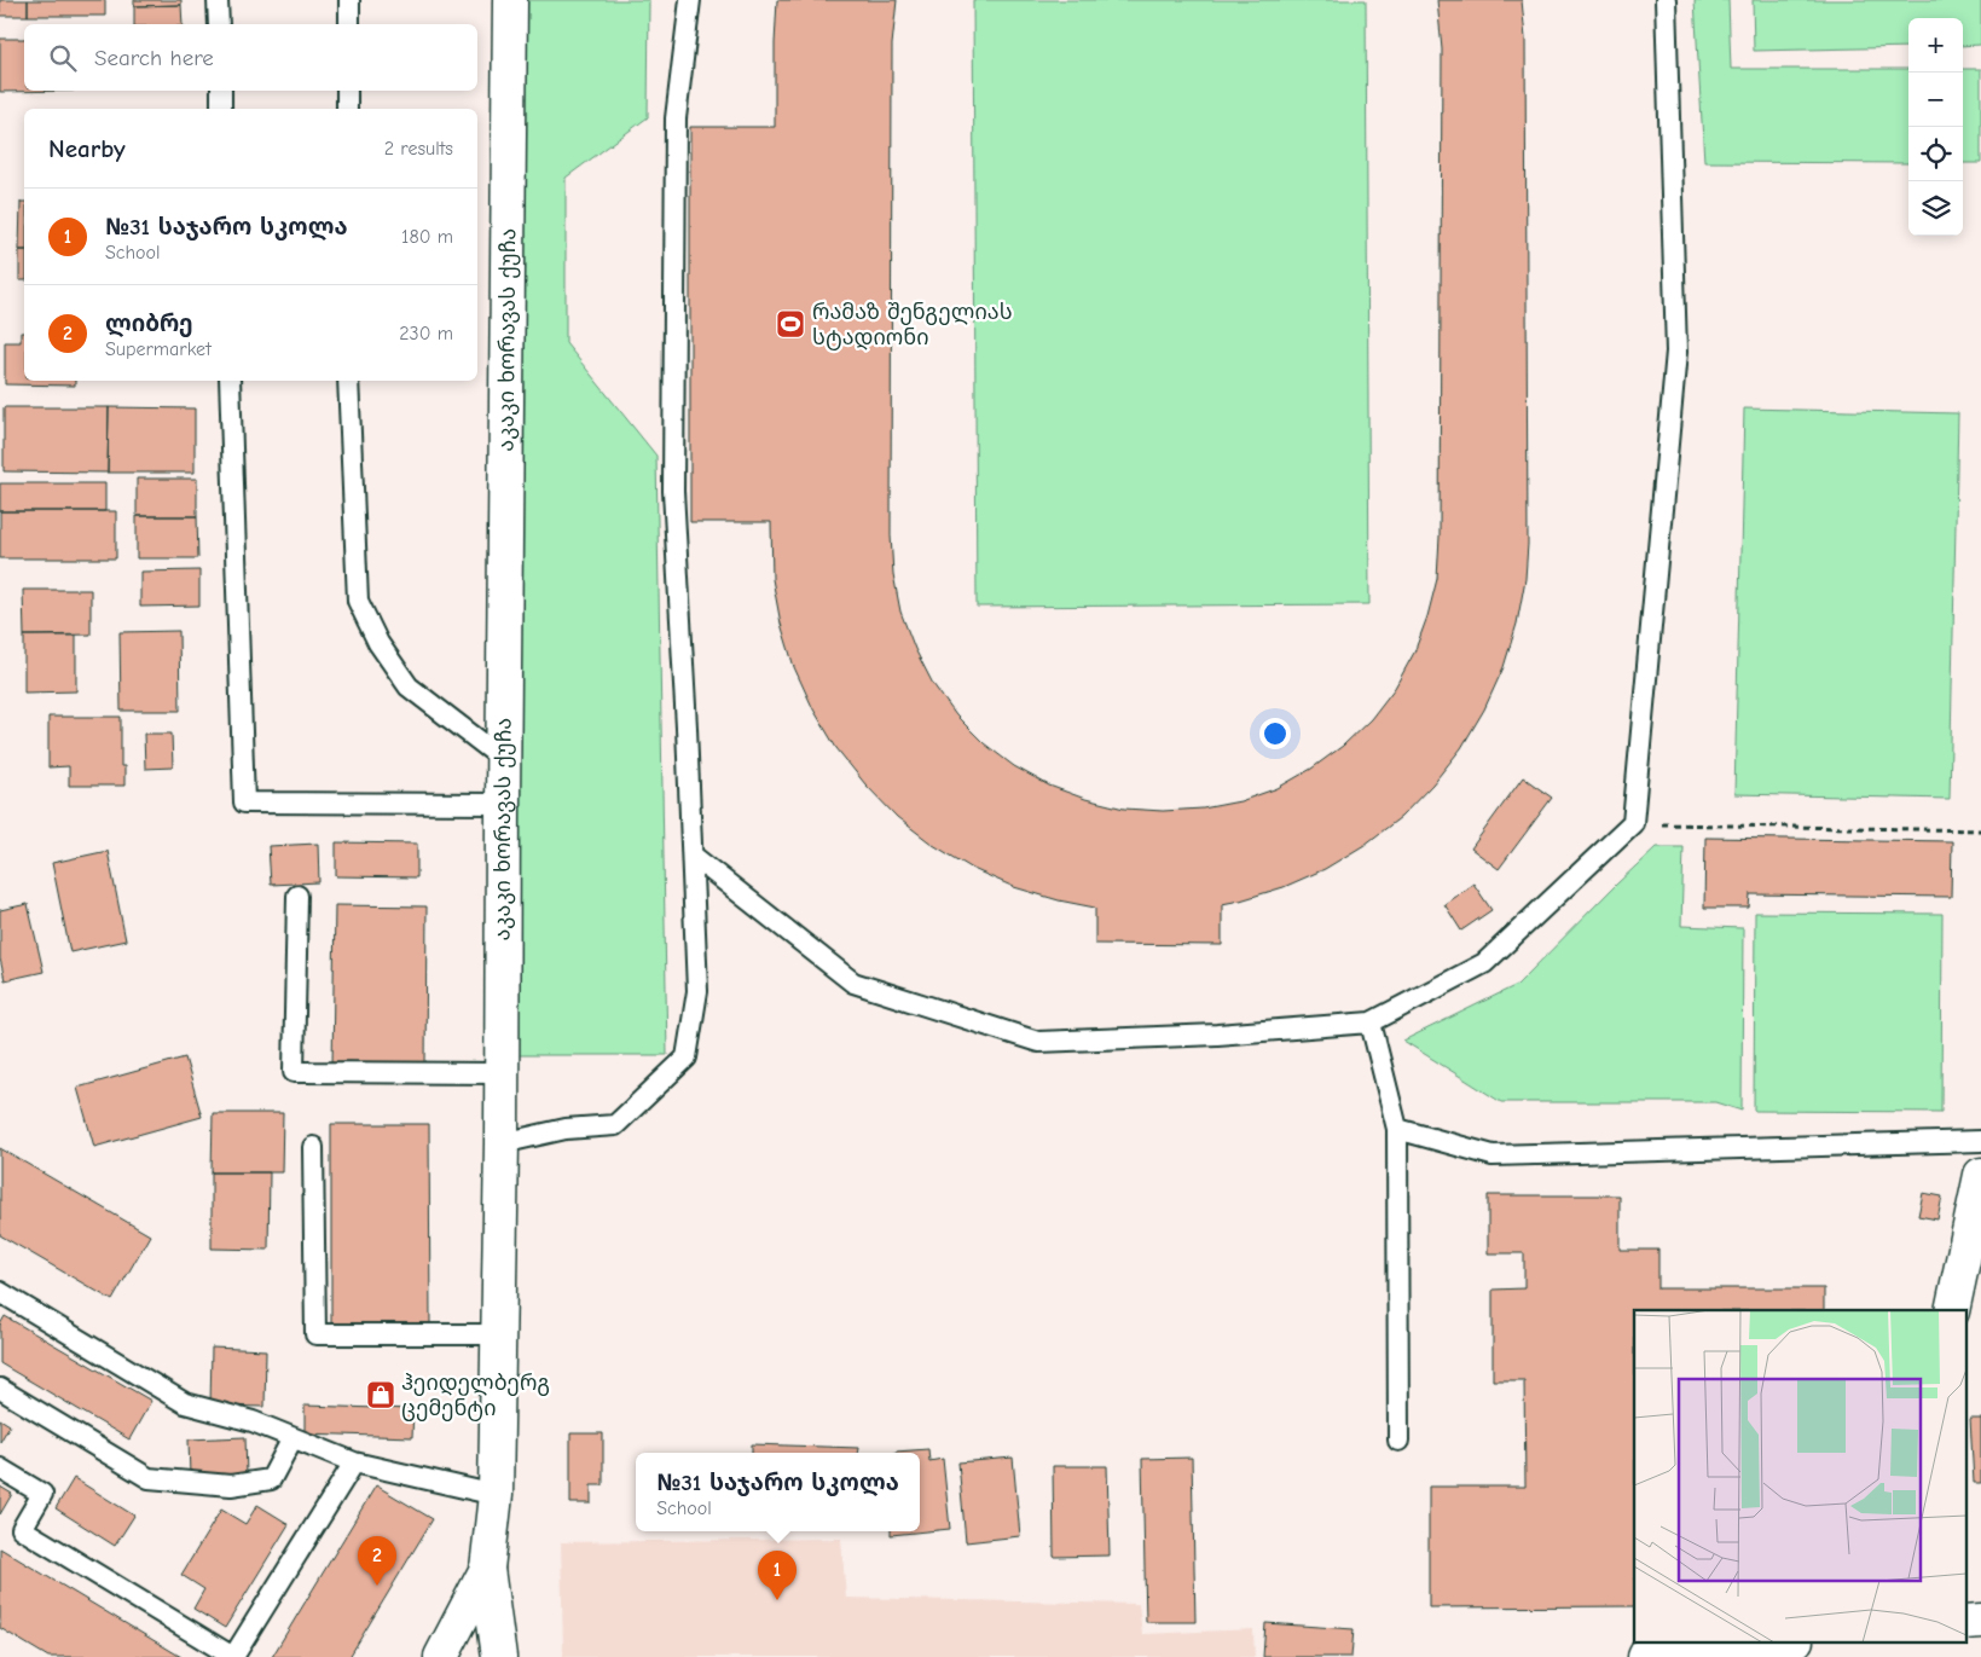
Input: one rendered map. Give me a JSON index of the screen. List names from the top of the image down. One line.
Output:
{"streets":{"street":["აკაკი ხორავას ქუჩა"]},"places":{"sports":["რამაზ შენგელიას სტადიონი"],"shop":["ჰეიდელბერგ ცემენტი"]},"page":{"map_buttons":["+","−"],"search":"Search here","heading":["Nearby","2 results"],"list":[{"mark":"1","name":"№31 საჯარო სკოლა","note":"School","value":"180 m"},{"mark":"2","name":"ლიბრე","note":"Supermarket","value":"230 m"}],"popup":["№31 საჯარო სკოლა","School"],"pins":["2","1"]}}
